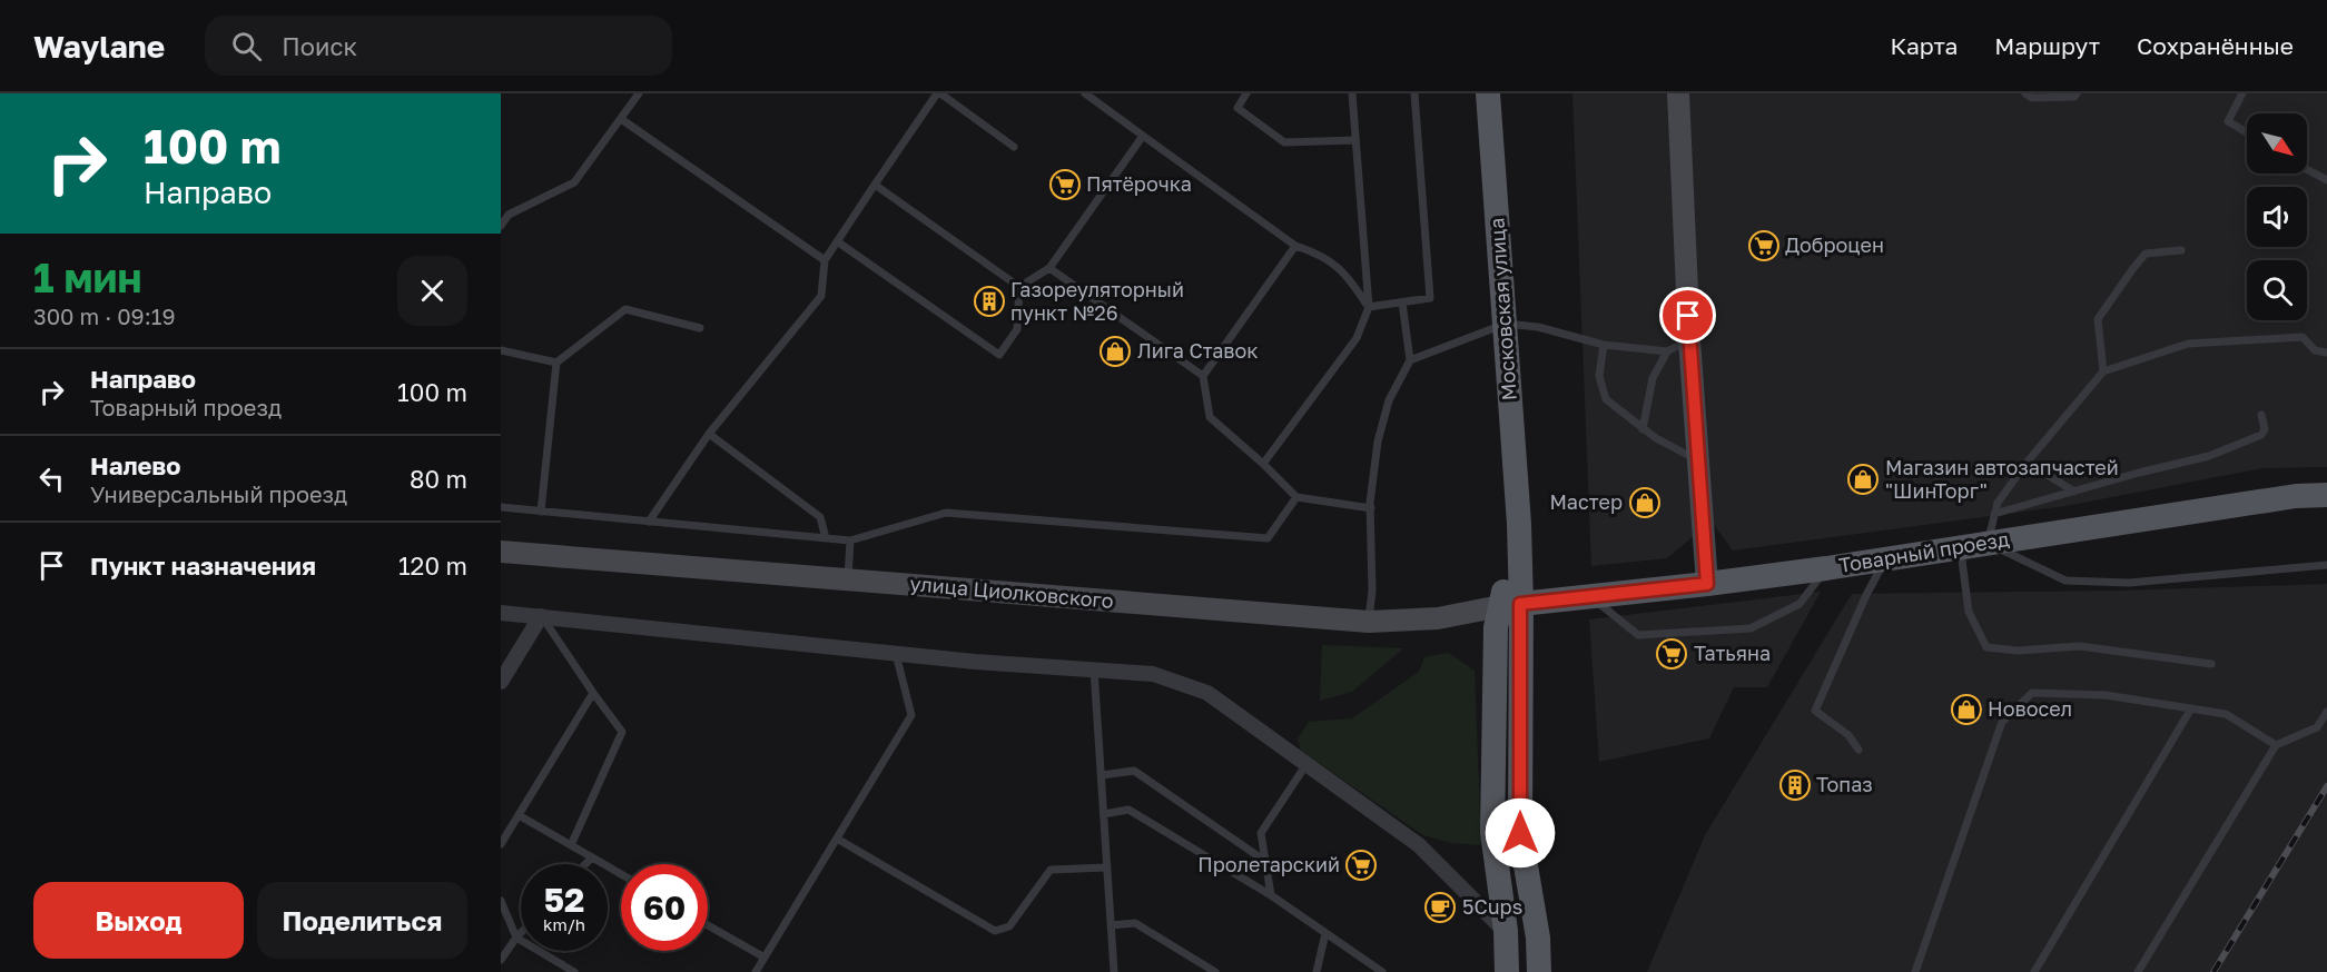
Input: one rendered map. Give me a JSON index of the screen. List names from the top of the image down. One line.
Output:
{"streets":{"main road":["Московская улица","Товарный проезд","улица Циолковского"]},"crossings":[["Московская улица","Товарный проезд"],["Московская улица","улица Циолковского"],["Товарный проезд","улица Циолковского"]],"places":{"supermarket":["Пятёрочка","Доброцен","Татьяна","Пролетарский"],"building":["Газореуляторный пункт №26","Топаз"],"shop":["Лига Ставок","Магазин автозапчастей \"ШинТорг\"","Мастер","Новосел"],"cafe":["5Cups"]},"north":"bottom right","page":{"header":"Waylane","search":"Поиск","nav":["Карта","Маршрут","Сохранённые"],"turn":["100 m","Направо"],"heading":["1 мин","300 m · 09:19"],"list":[{"name":"Направо","note":"Товарный проезд","value":"100 m"},{"name":"Налево","note":"Универсальный проезд","value":"80 m"},{"name":"Пункт назначения","value":"120 m"}],"speed":"52 km/h","limit":"60","buttons":["Выход","Поделиться"]}}
